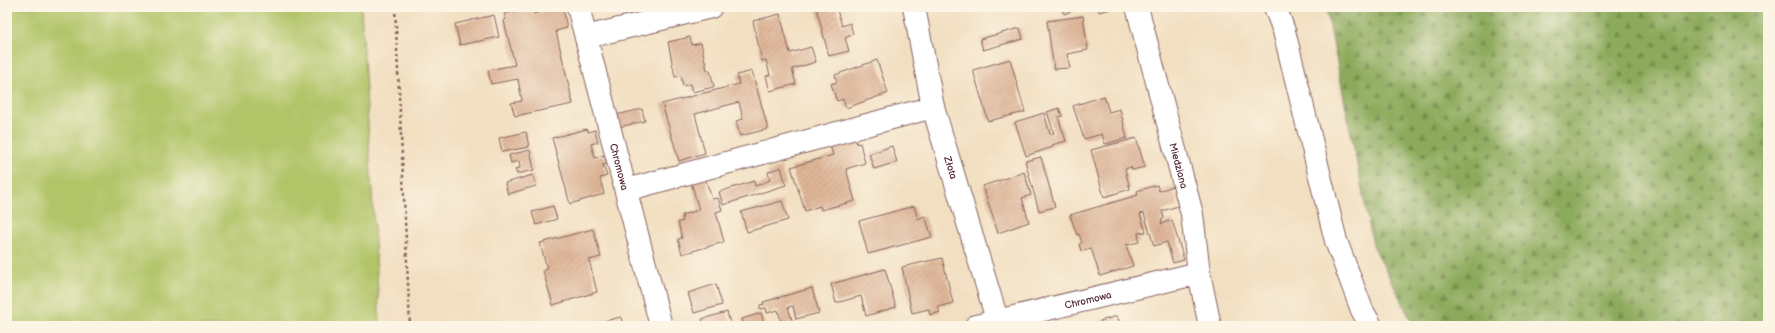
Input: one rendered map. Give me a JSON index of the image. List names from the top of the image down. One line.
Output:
{"streets":{"street":["Miedziana","Chromowa","Złota"]},"crossings":[["Miedziana","Chromowa"],["Chromowa","Złota"]]}
